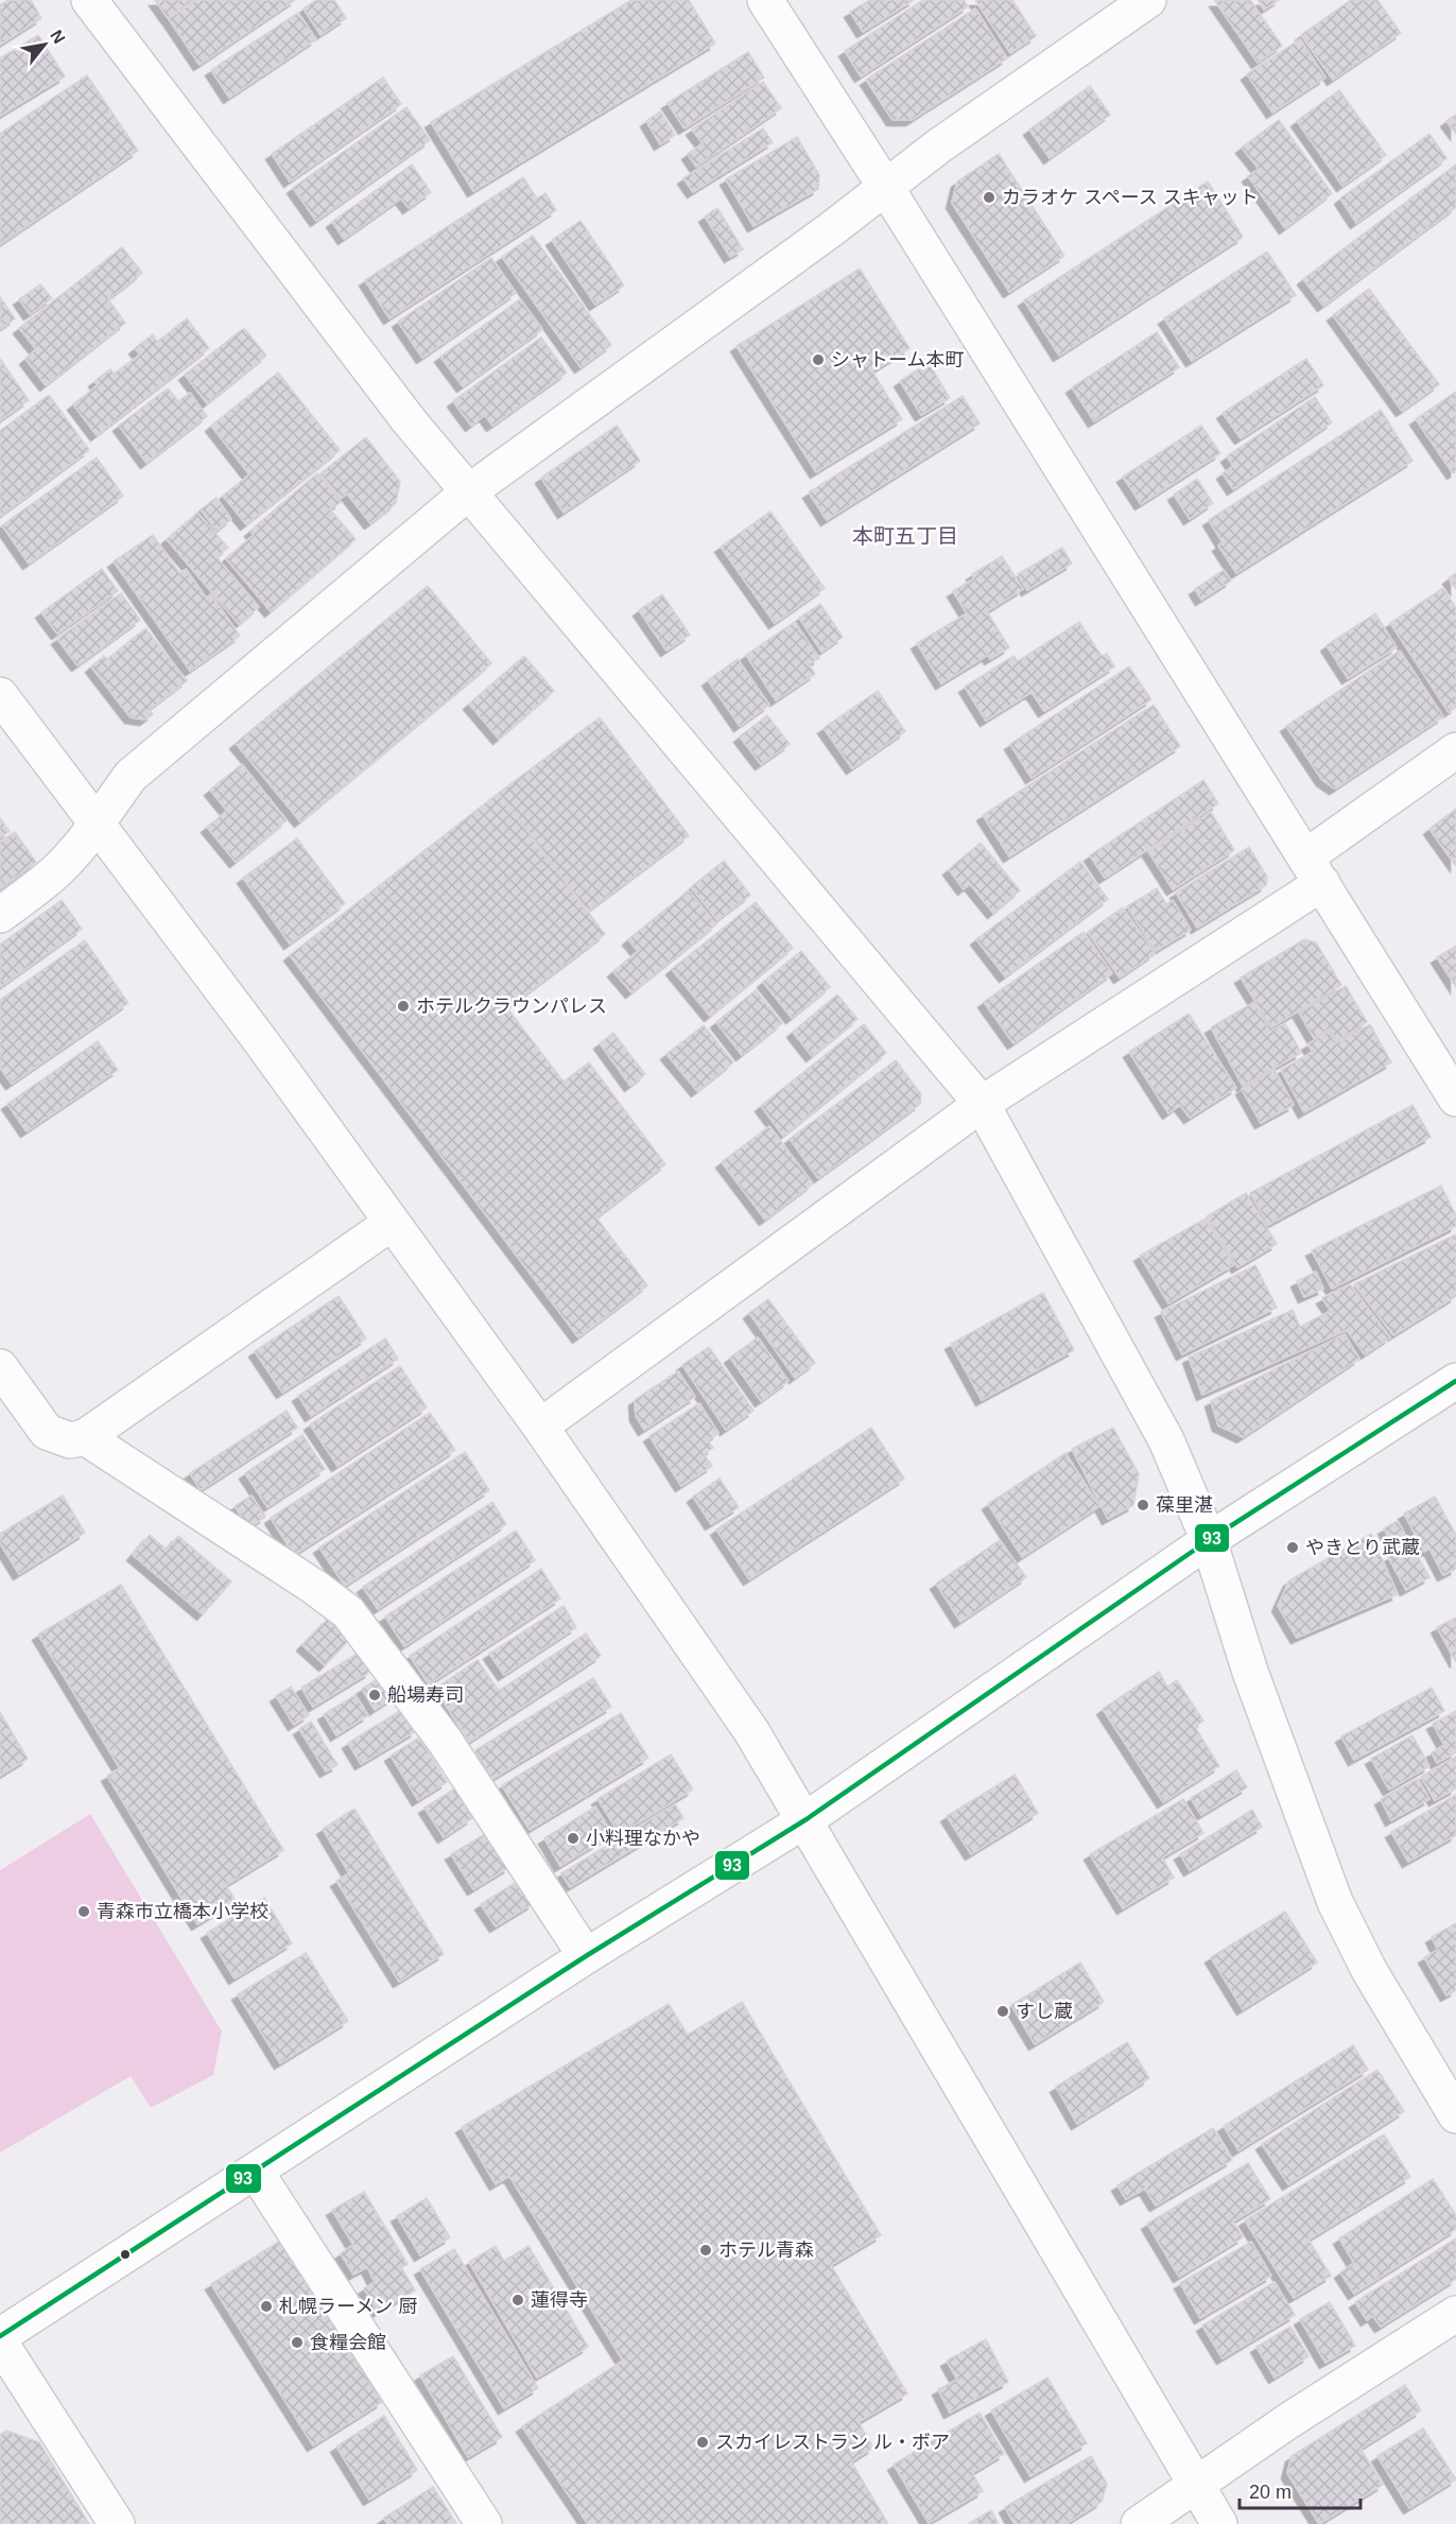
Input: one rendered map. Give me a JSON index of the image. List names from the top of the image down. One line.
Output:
{"districts":["本町五丁目"],"places":["カラオケ スペース スキャット","シャトーム本町","ホテルクラウンパレス","葆里湛","やきとり武蔵","船場寿司","小料理なかや","青森市立橋本小学校","すし蔵","ホテル青森","蓮得寺","札幌ラーメン 厨","食糧会館","スカイレストラン ル・ボア"],"lines":["transit line 93"],"scale_bar":"20 m","north":"top right"}
